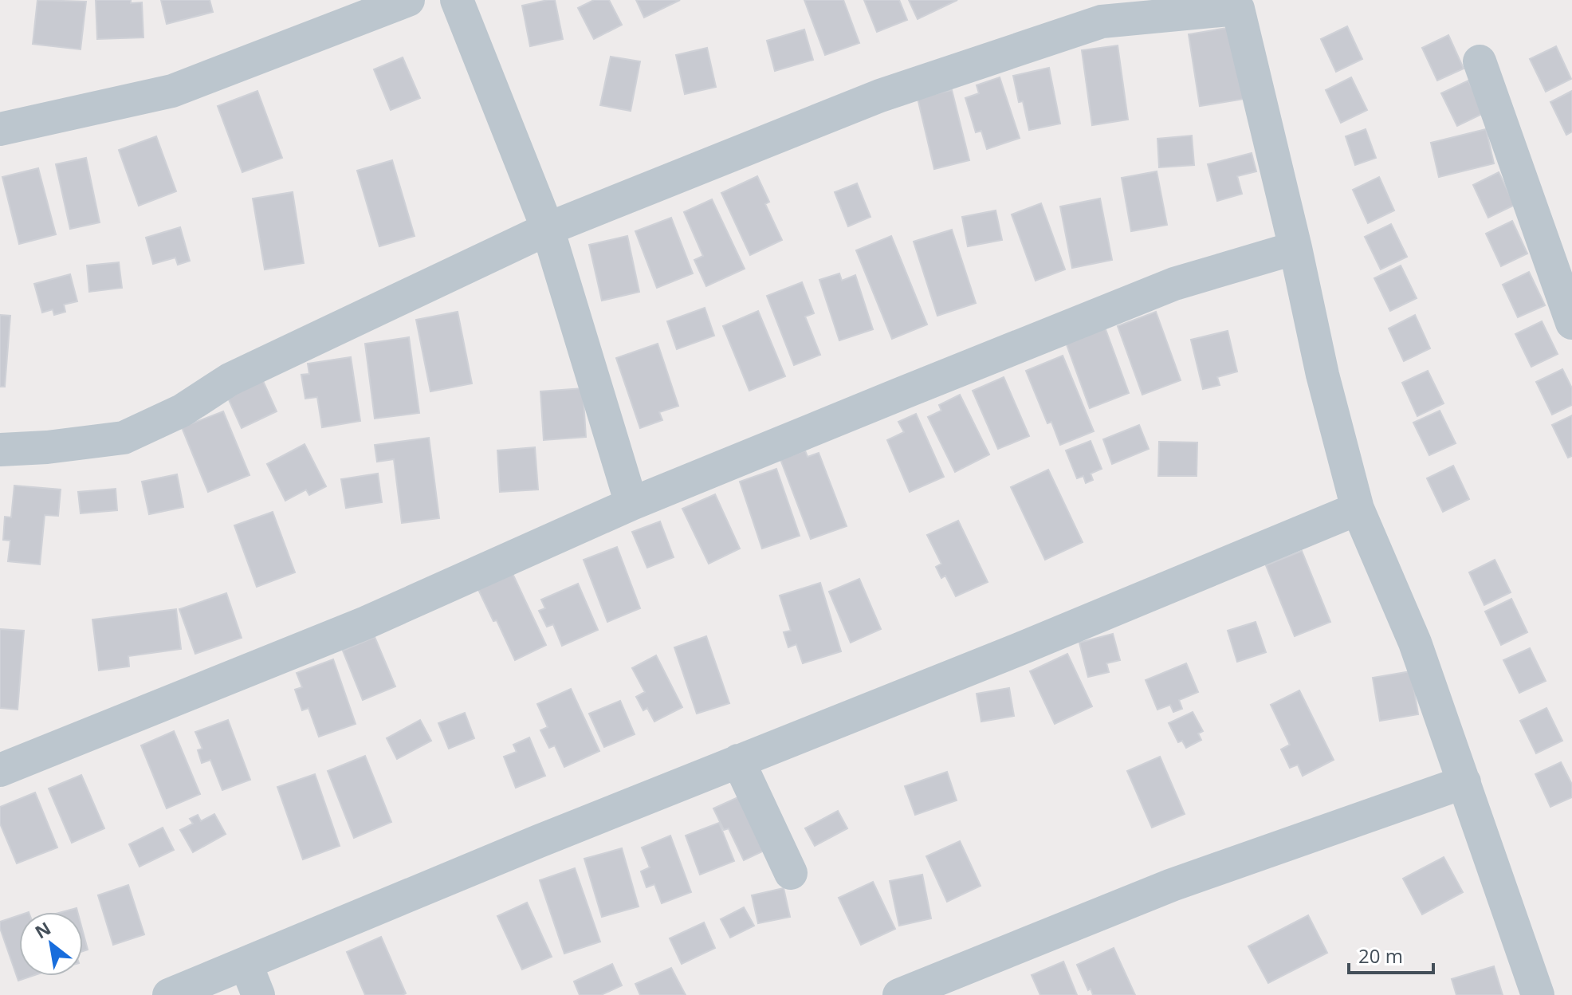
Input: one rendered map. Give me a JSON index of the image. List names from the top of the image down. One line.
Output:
{"scale_bar":"20 m","north":"top left"}
